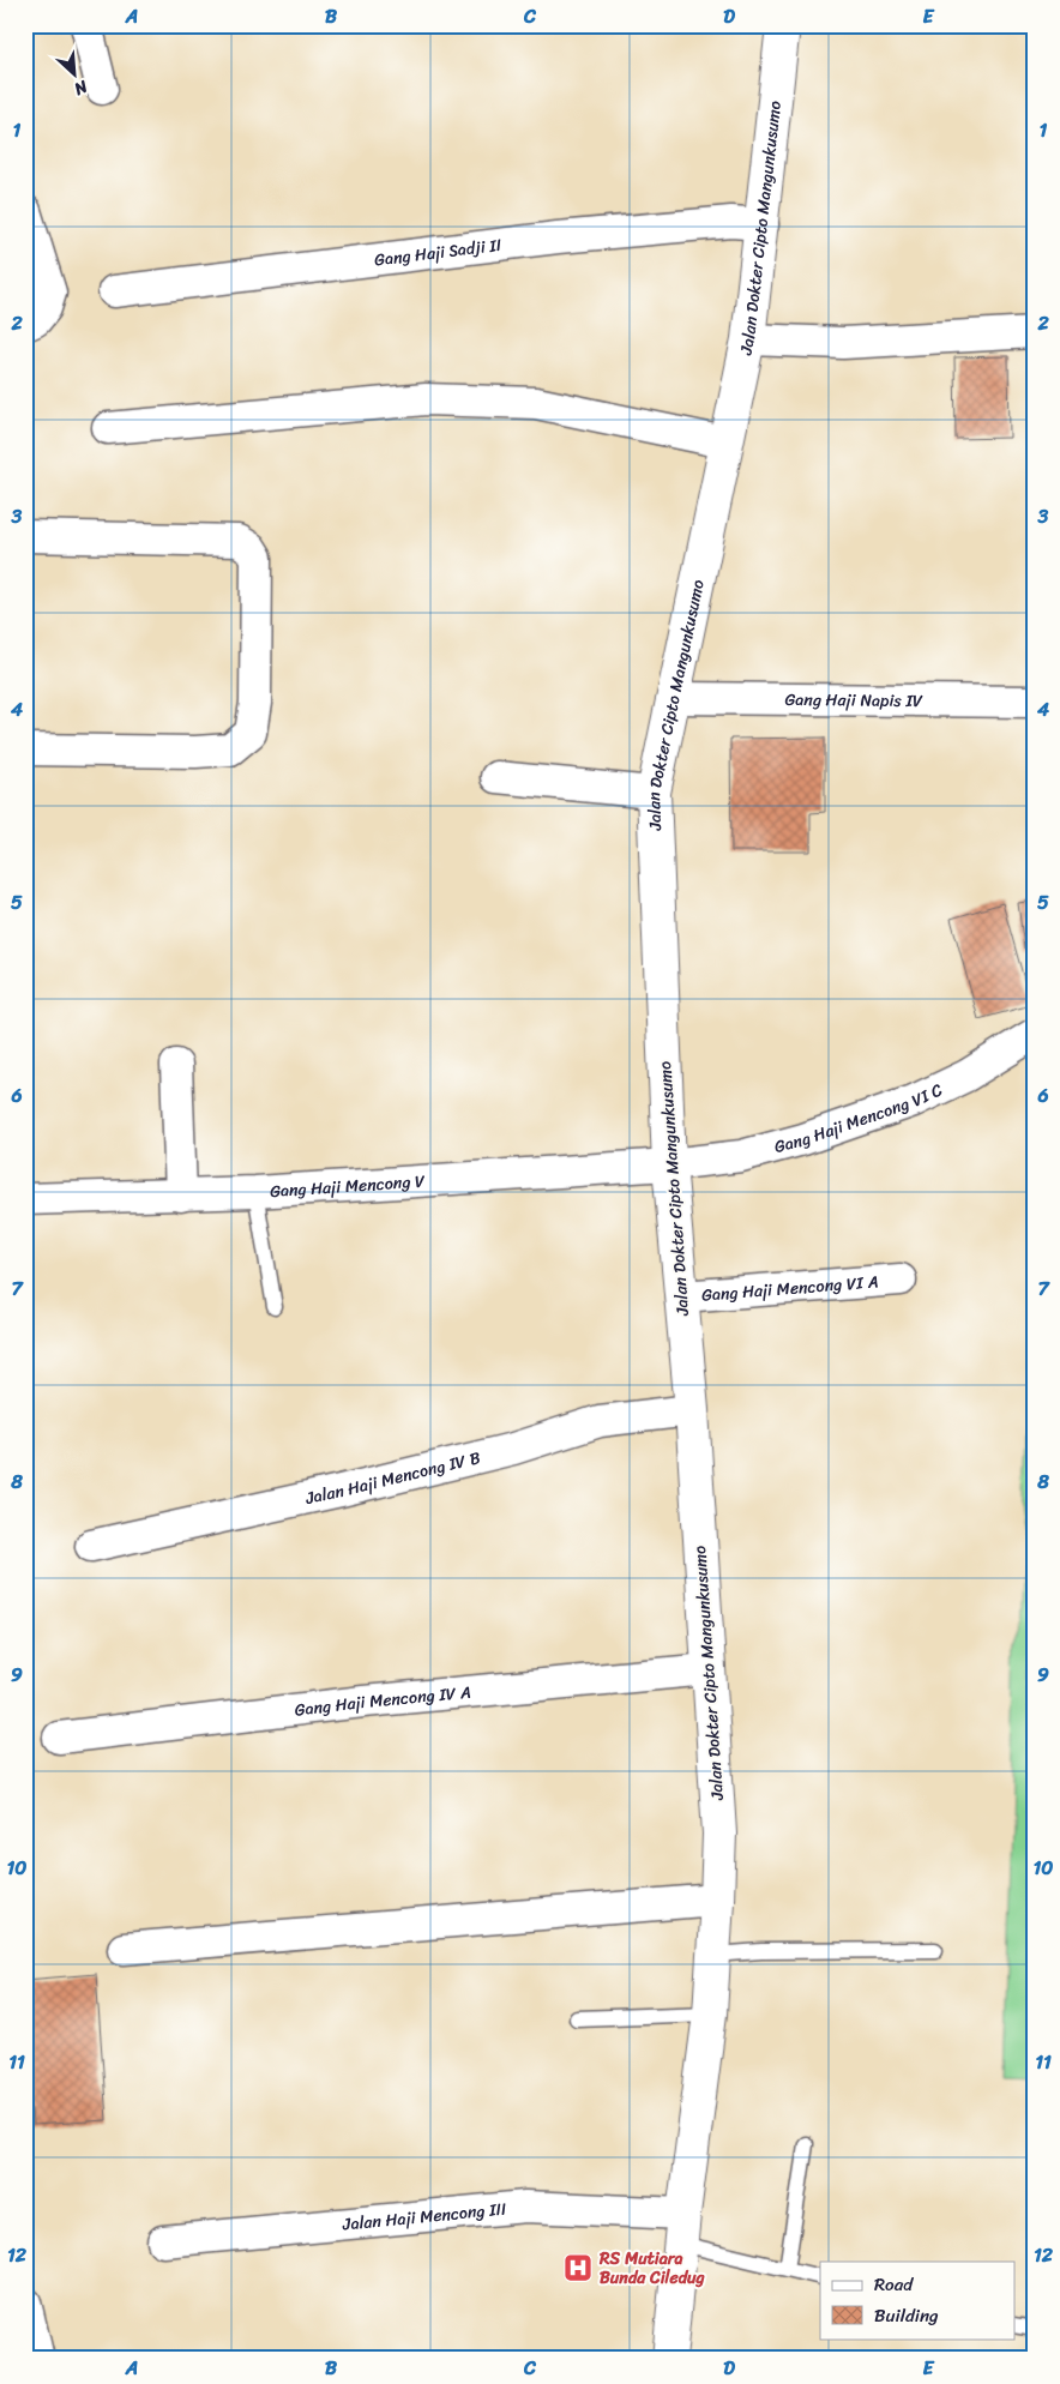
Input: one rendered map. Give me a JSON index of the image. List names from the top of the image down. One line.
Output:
{"streets":{"main road":["Jalan Dokter Cipto Mangunkusumo"],"street":["Gang Haji Sadji II","Gang Haji Napis IV","Gang Haji Mencong VI C","Gang Haji Mencong V","Gang Haji Mencong VI A","Jalan Haji Mencong IV B","Gang Haji Mencong IV A","Jalan Haji Mencong III"]},"crossings":[["Jalan Dokter Cipto Mangunkusumo","Gang Haji Sadji II"],["Jalan Dokter Cipto Mangunkusumo","Gang Haji Napis IV"],["Jalan Dokter Cipto Mangunkusumo","Gang Haji Mencong VI C"],["Jalan Dokter Cipto Mangunkusumo","Gang Haji Mencong V"],["Jalan Dokter Cipto Mangunkusumo","Gang Haji Mencong VI A"],["Jalan Dokter Cipto Mangunkusumo","Jalan Haji Mencong IV B"],["Jalan Dokter Cipto Mangunkusumo","Gang Haji Mencong IV A"],["Jalan Dokter Cipto Mangunkusumo","Jalan Haji Mencong III"],["Gang Haji Mencong VI C","Gang Haji Mencong V"]],"places":{"hospital":["RS Mutiara Bunda Ciledug"]},"legend":["Road","Building"],"north":"bottom right","grid":{"columns":["A","B","C","D","E"],"rows":["1","2","3","4","5","6","7","8","9","10","11","12"]}}
